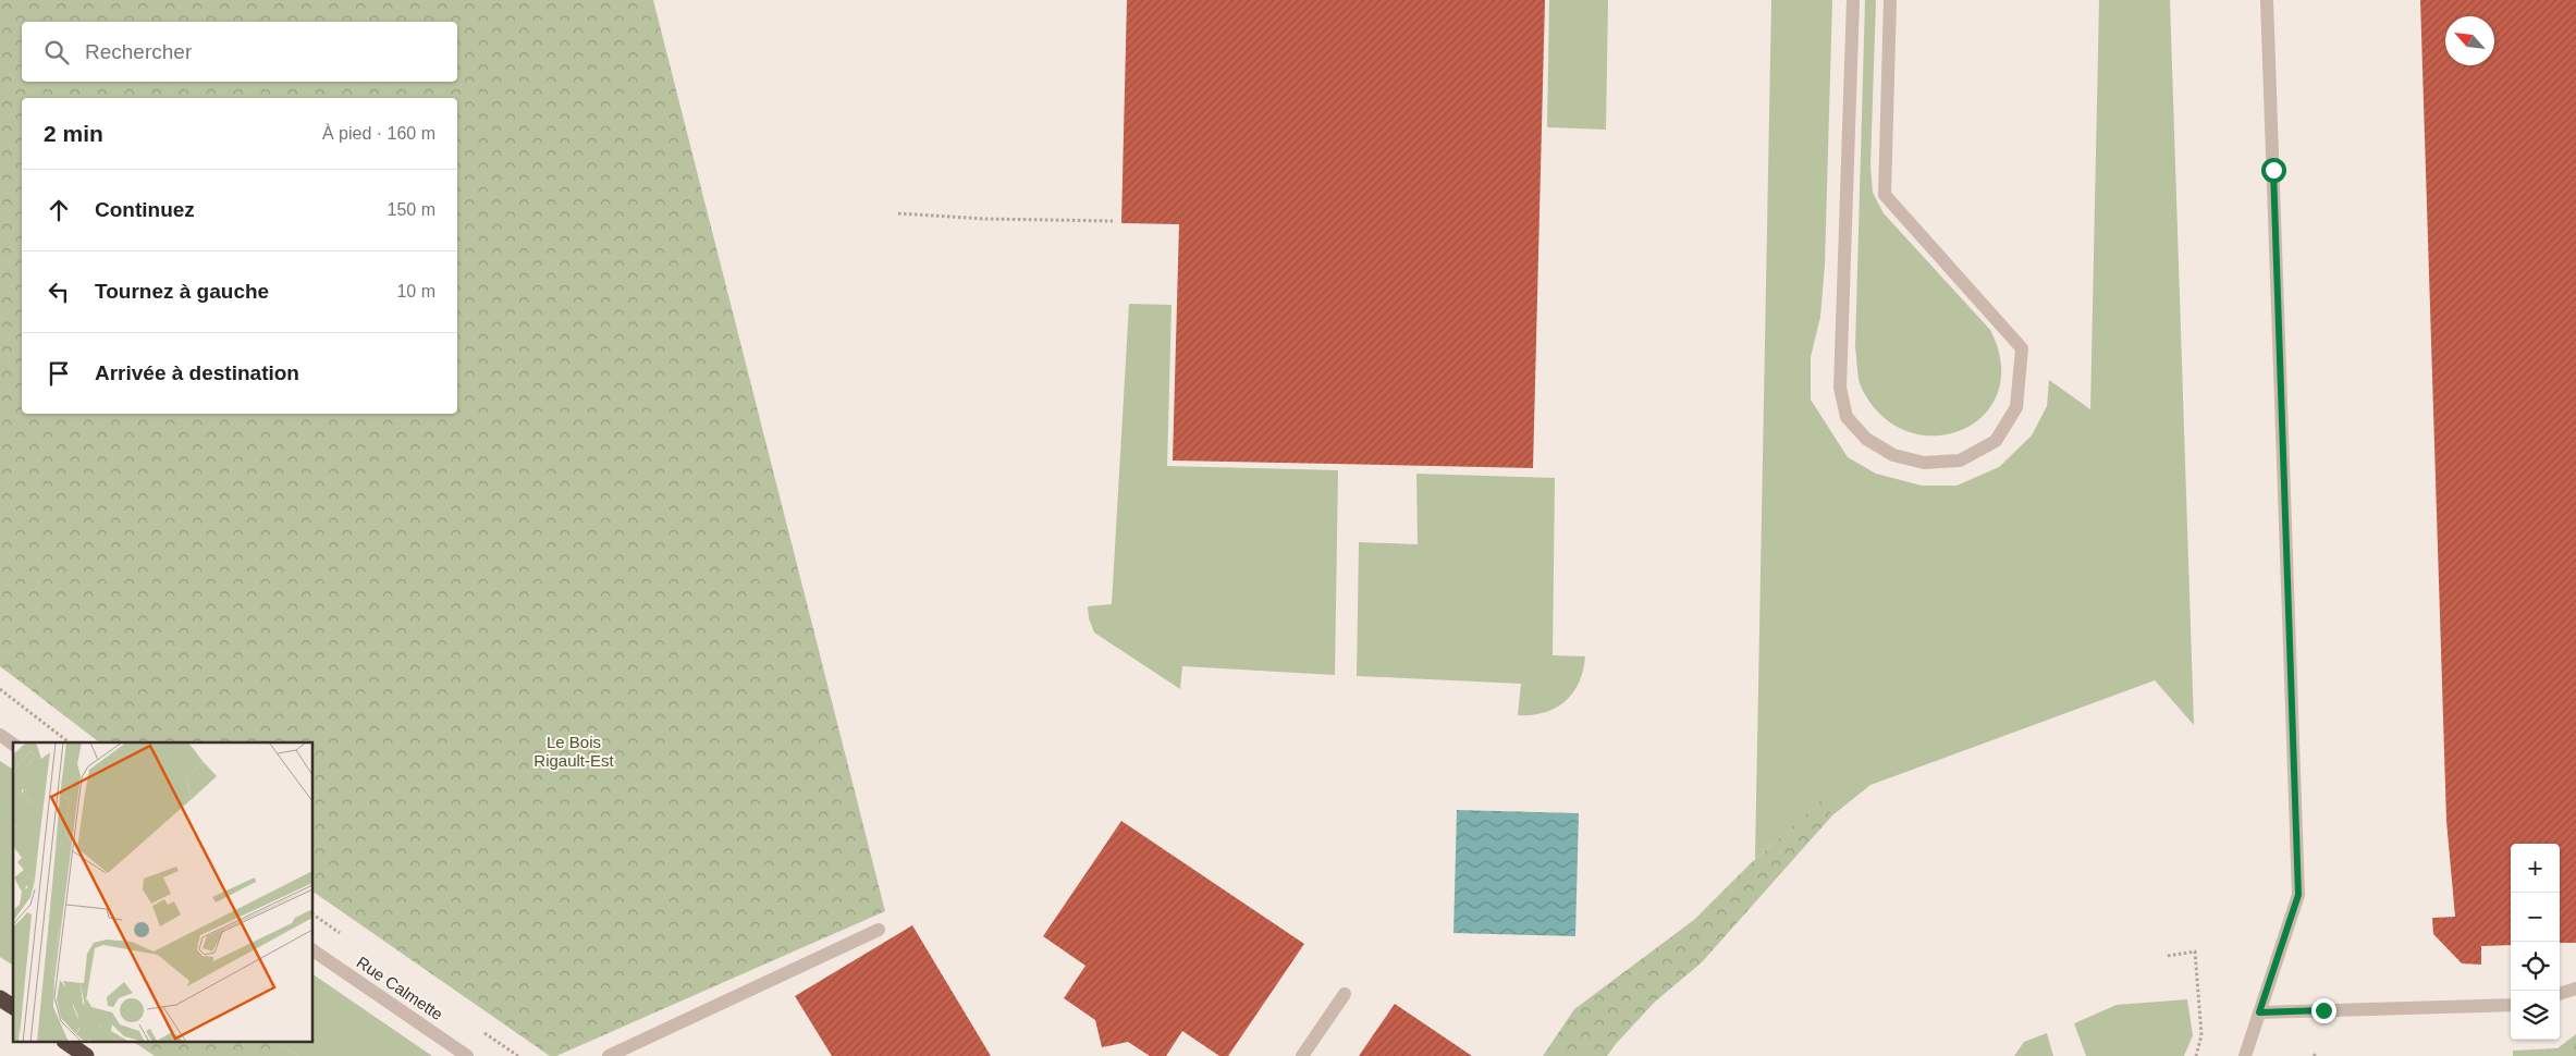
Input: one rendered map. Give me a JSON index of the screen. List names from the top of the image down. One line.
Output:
{"streets":{"street":["Rue Calmette"]},"parks":["Le Bois Rigault-Est"],"north":"top left","page":{"search":"Rechercher","heading":["2 min","À pied · 160 m"],"list":[["Continuez","150 m"],["Tournez à gauche","10 m"],"Arrivée à destination"],"map_buttons":["+","−"]}}
